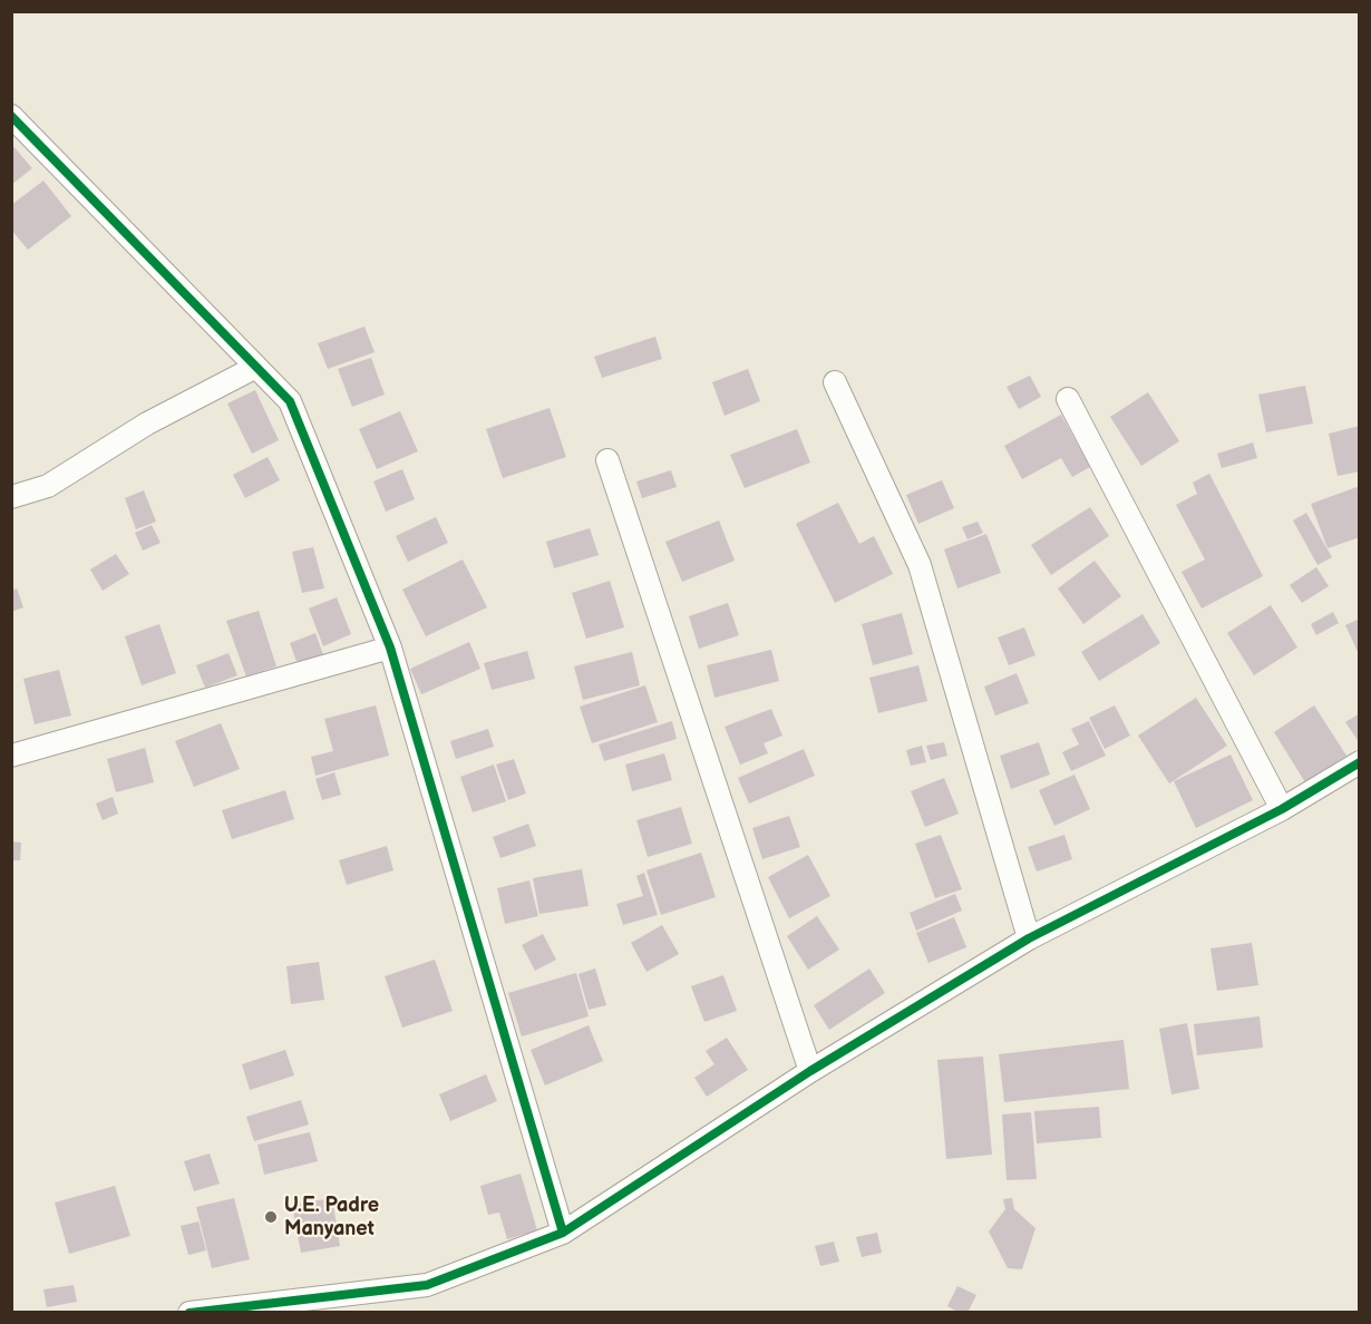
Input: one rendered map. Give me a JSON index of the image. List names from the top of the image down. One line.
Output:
{"places":["U.E. Padre Manyanet"]}
